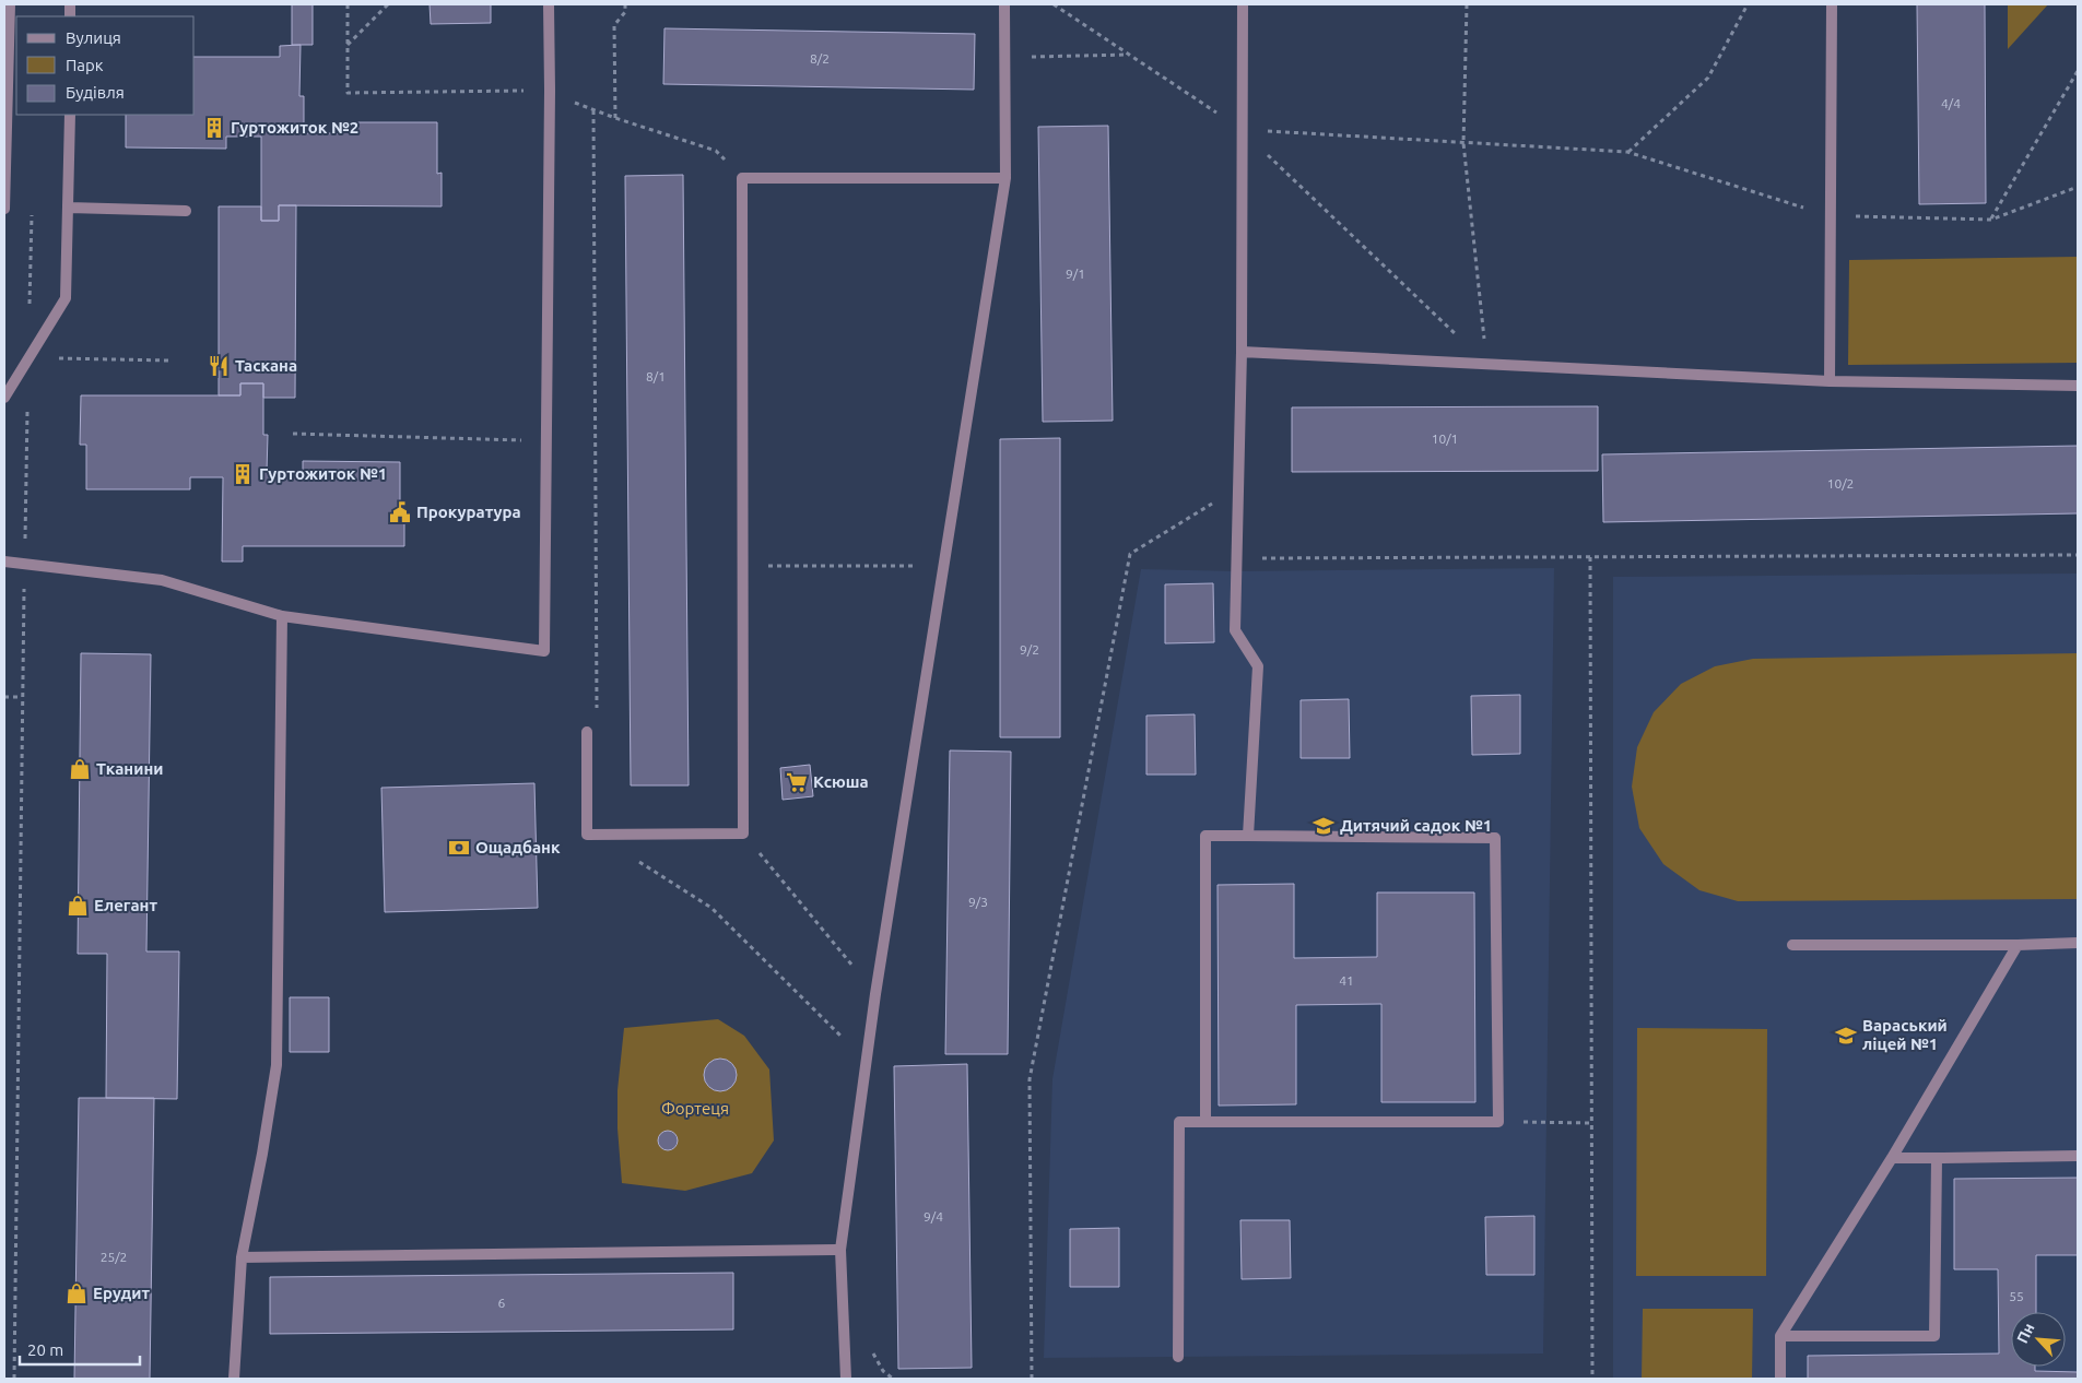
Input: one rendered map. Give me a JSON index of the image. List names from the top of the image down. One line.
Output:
{"parks":["Фортеця"],"places":{"building":["Гуртожиток №2","Гуртожиток №1"],"restaurant":["Таскана"],"public building":["Прокуратура"],"shop":["Тканини","Елегант","Ерудит"],"supermarket":["Ксюша"],"school or university":["Дитячий садок №1","Вараський ліцей №1"],"bank":["Ощадбанк"]},"house_numbers":["8/2","4/4","9/1","8/1","10/1","10/2","9/2","9/3","41","9/4","25/2","55","6"],"legend":["Вулиця","Парк","Будівля"],"scale_bar":"20 m","north":"top left"}
